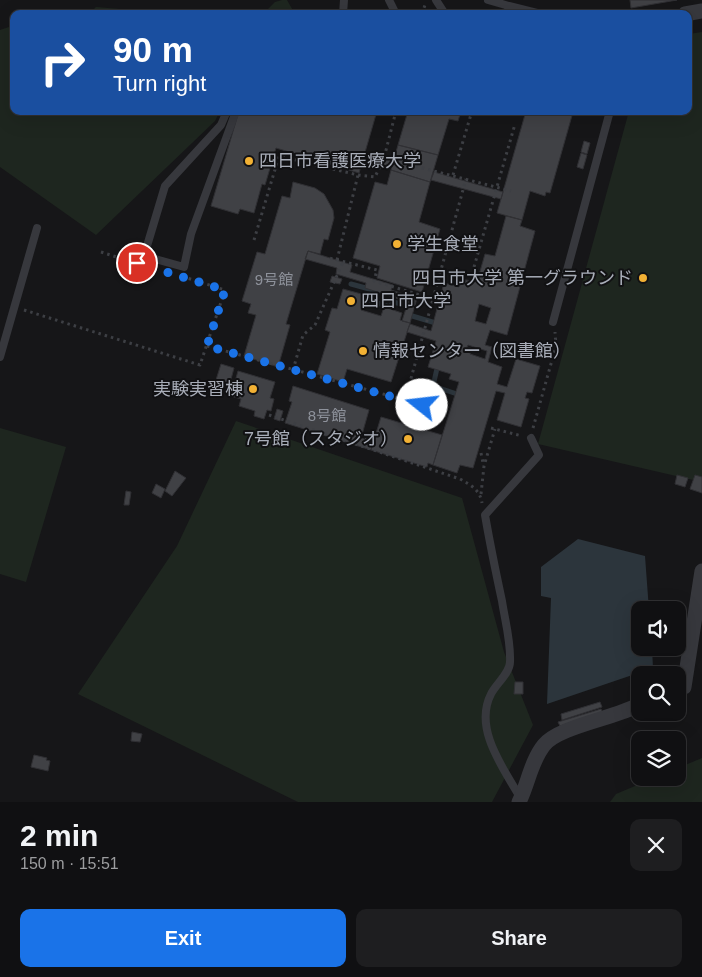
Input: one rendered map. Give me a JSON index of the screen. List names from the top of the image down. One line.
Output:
{"places":["四日市看護医療大学","学生食堂","四日市大学 第一グラウンド","四日市大学","情報センター（図書館）","実験実習棟","7号館（スタジオ）"],"house_numbers":["9号館","8号館"],"page":{"turn":["90 m","Turn right"],"heading":["2 min","150 m · 15:51"],"buttons":["Exit","Share"]}}
